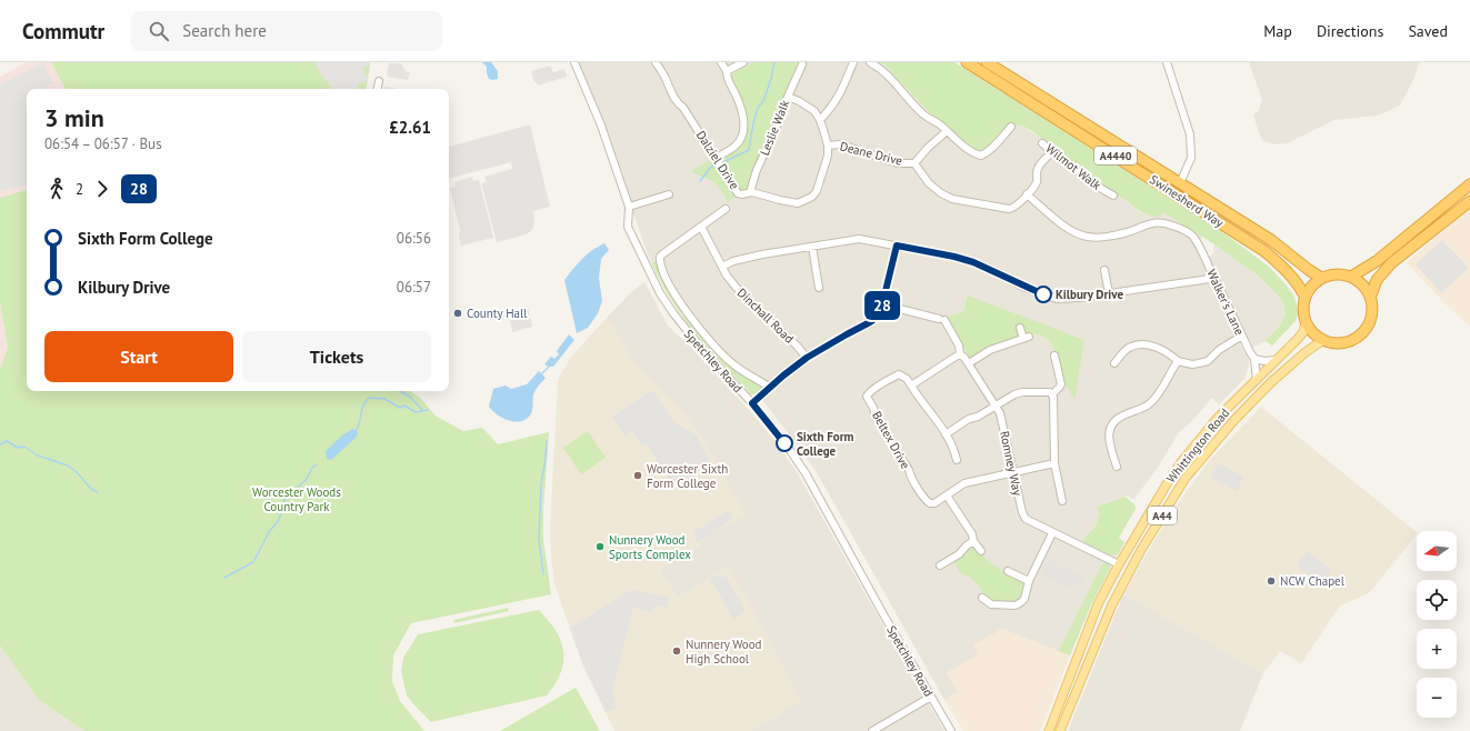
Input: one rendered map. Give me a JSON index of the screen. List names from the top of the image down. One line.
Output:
{"streets":{"highway":["A4440","Swinesherd Way"],"main road":["Whittington Road","A44"],"street":["Leslie Walk","Deane Drive","Dalziel Drive","Wilmot Walk","Walker's Lane","Dinchall Road","Spetchley Road","Beltex Drive","Romney Way"]},"crossings":[["Leslie Walk","Dalziel Drive"],["Deane Drive","Dalziel Drive"],["Deane Drive","Wilmot Walk"],["Deane Drive","Walker's Lane"],["Swinesherd Way","Whittington Road"],["Walker's Lane","Whittington Road"],["Beltex Drive","Romney Way"],["Whittington Road","Romney Way"]],"parks":["Worcester Woods Country Park"],"places":["Kilbury Drive","County Hall","Sixth Form College","Worcester Sixth Form College","Nunnery Wood Sports Complex","NCW Chapel","Nunnery Wood High School"],"lines":["bus line 28"],"north":"left","page":{"header":"Commutr","search":"Search here","nav":["Map","Directions","Saved"],"on_map":"28","heading":["3 min","06:54 – 06:57 · Bus","£2.61"],"legs":["2","28"],"list":[{"name":"Sixth Form College","value":"06:56"},{"name":"Kilbury Drive","value":"06:57"}],"buttons":["Start","Tickets"],"map_buttons":["+","−"]}}
